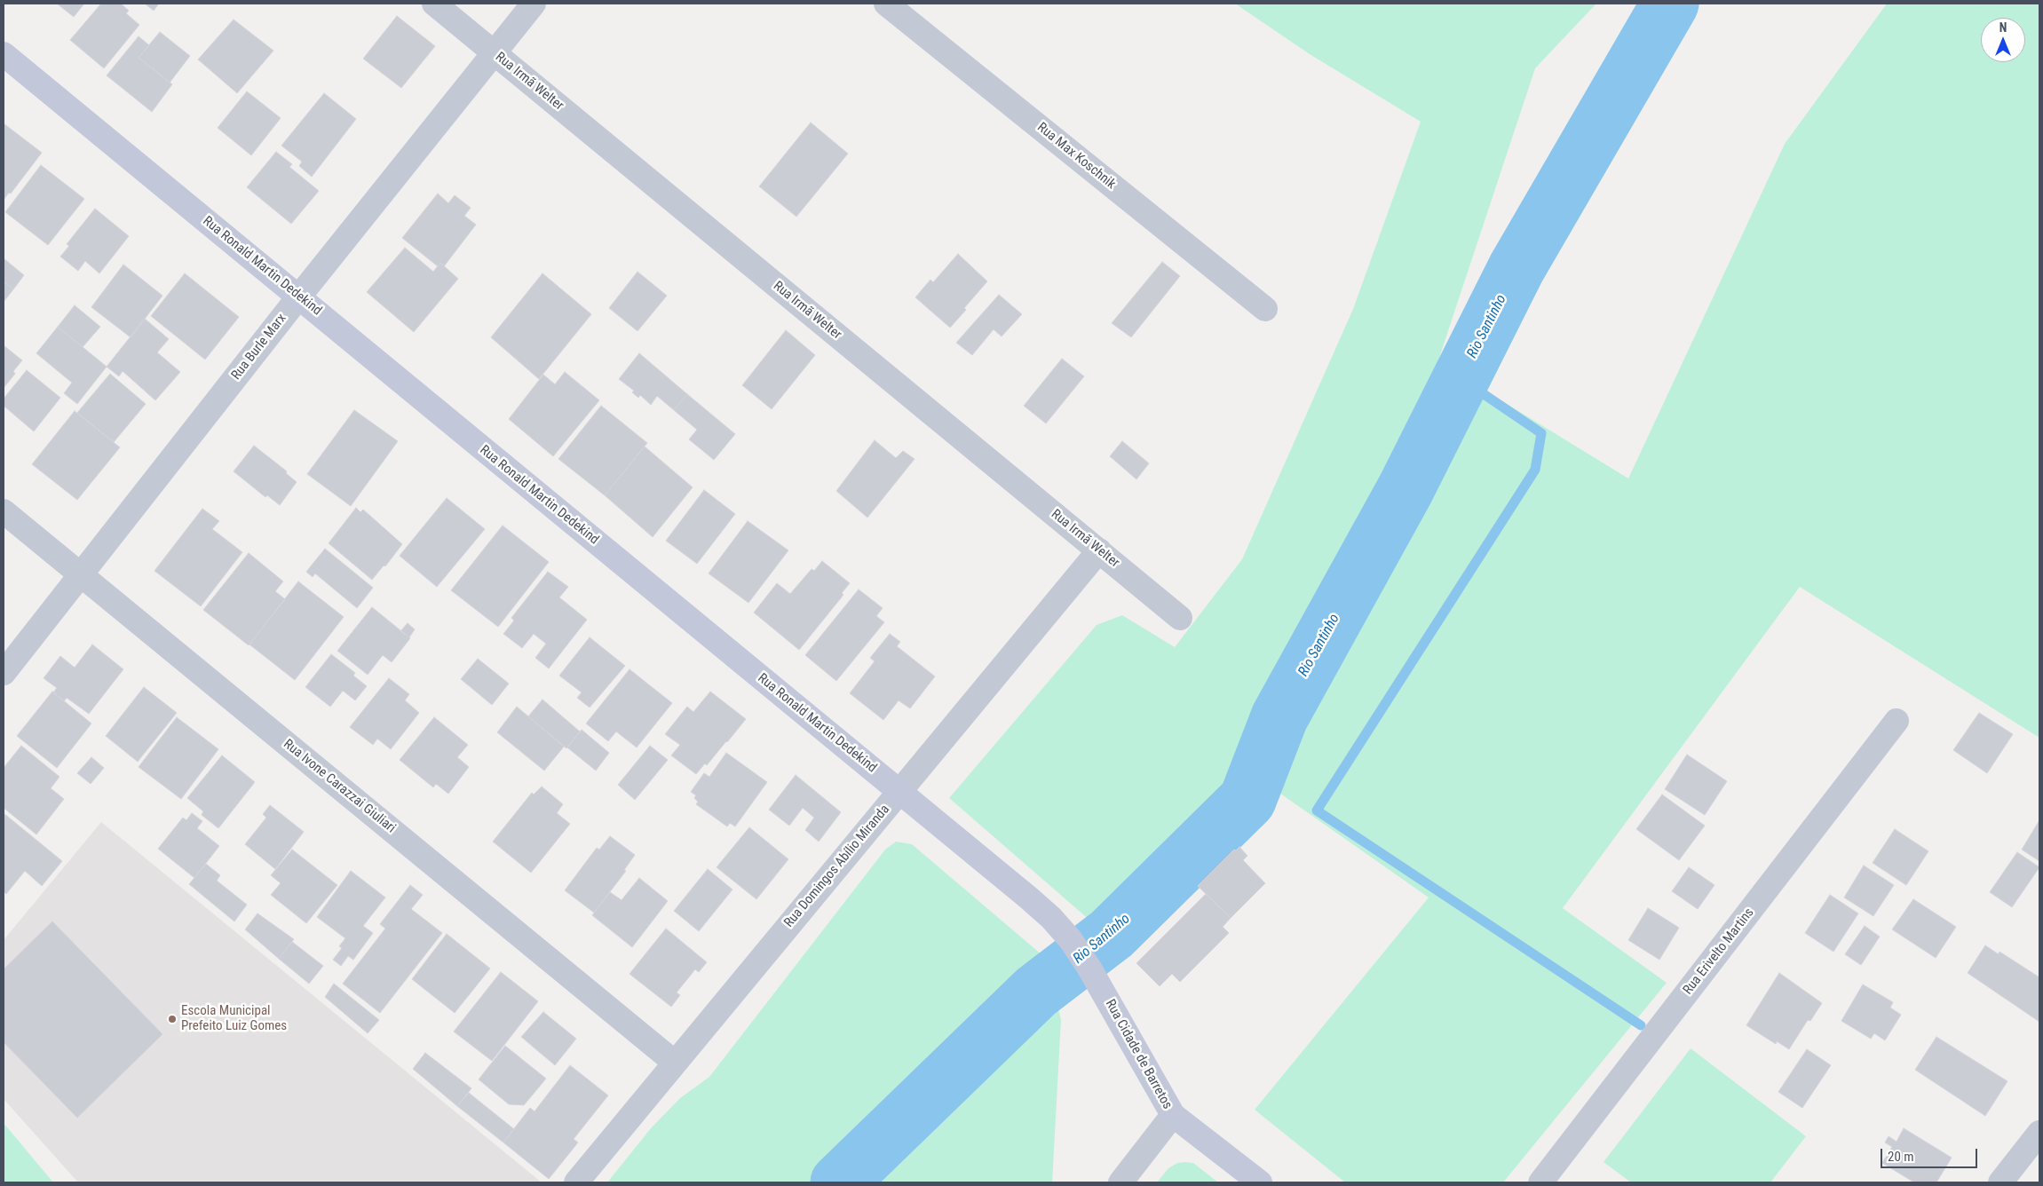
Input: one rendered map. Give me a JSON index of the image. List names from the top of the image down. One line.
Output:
{"streets":{"street":["Rua Irmã Welter","Rua Max Koschnik","Rua Ronald Martin Dedekind","Rua Burle Marx","Rua Ivone Carazzai Giuliari","Rua Domingos Abílio Miranda","Rua Erivelto Martins","Rua Cidade de Barretos"]},"crossings":[["Rua Irmã Welter","Rua Burle Marx"],["Rua Irmã Welter","Rua Domingos Abílio Miranda"],["Rua Ronald Martin Dedekind","Rua Burle Marx"],["Rua Ronald Martin Dedekind","Rua Domingos Abílio Miranda"],["Rua Ronald Martin Dedekind","Rua Cidade de Barretos"],["Rua Burle Marx","Rua Ivone Carazzai Giuliari"],["Rua Ivone Carazzai Giuliari","Rua Domingos Abílio Miranda"]],"water":["Rio Santinho"],"places":["Escola Municipal Prefeito Luiz Gomes"],"scale_bar":"20 m","north":"top"}
